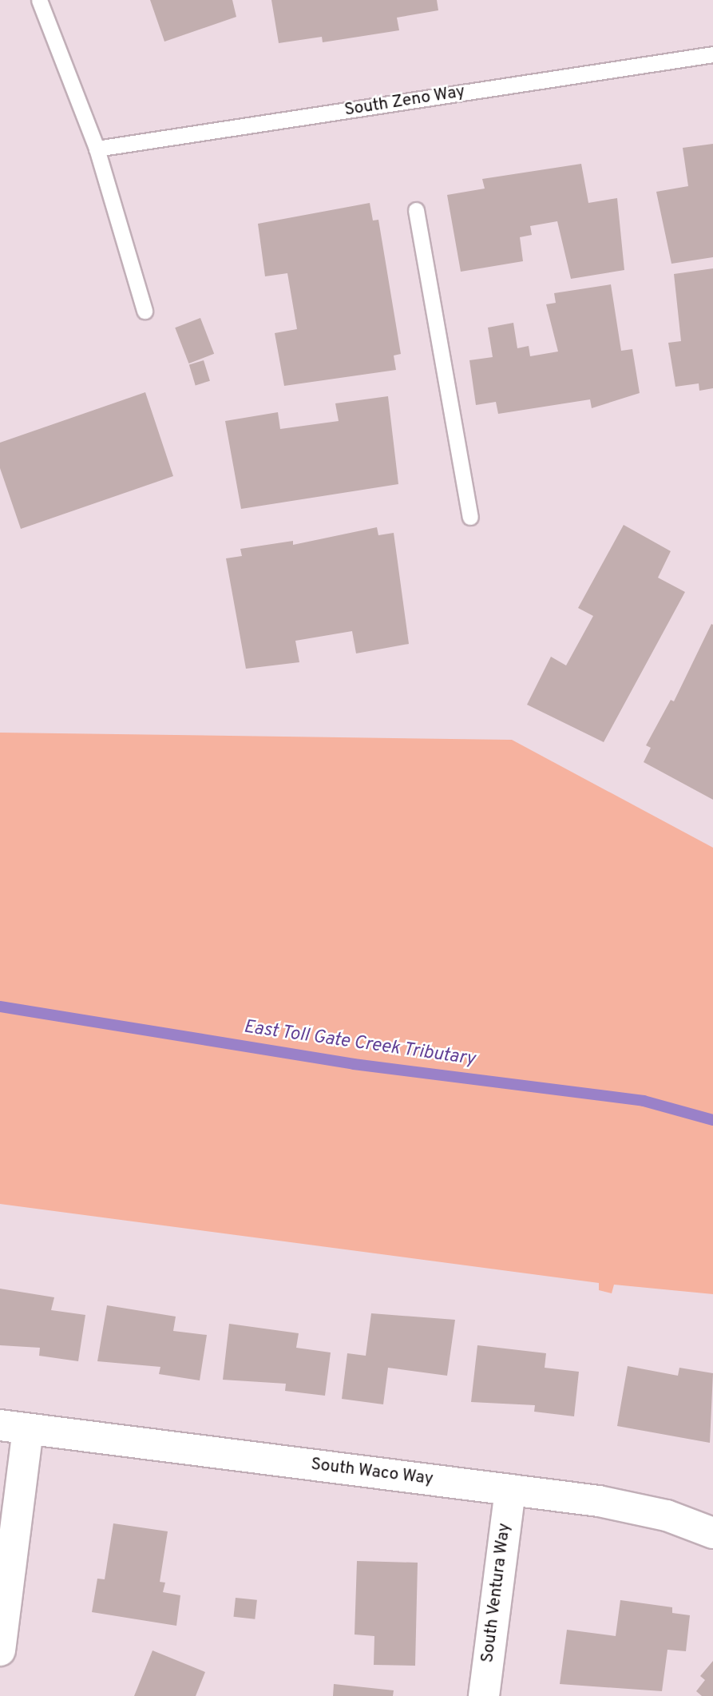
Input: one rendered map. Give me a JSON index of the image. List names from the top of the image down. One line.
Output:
{"streets":{"street":["South Waco Way","South Ventura Way"],"lane":["South Zeno Way"]},"crossings":[["South Waco Way","South Ventura Way"]],"water":["East Toll Gate Creek Tributary"]}
